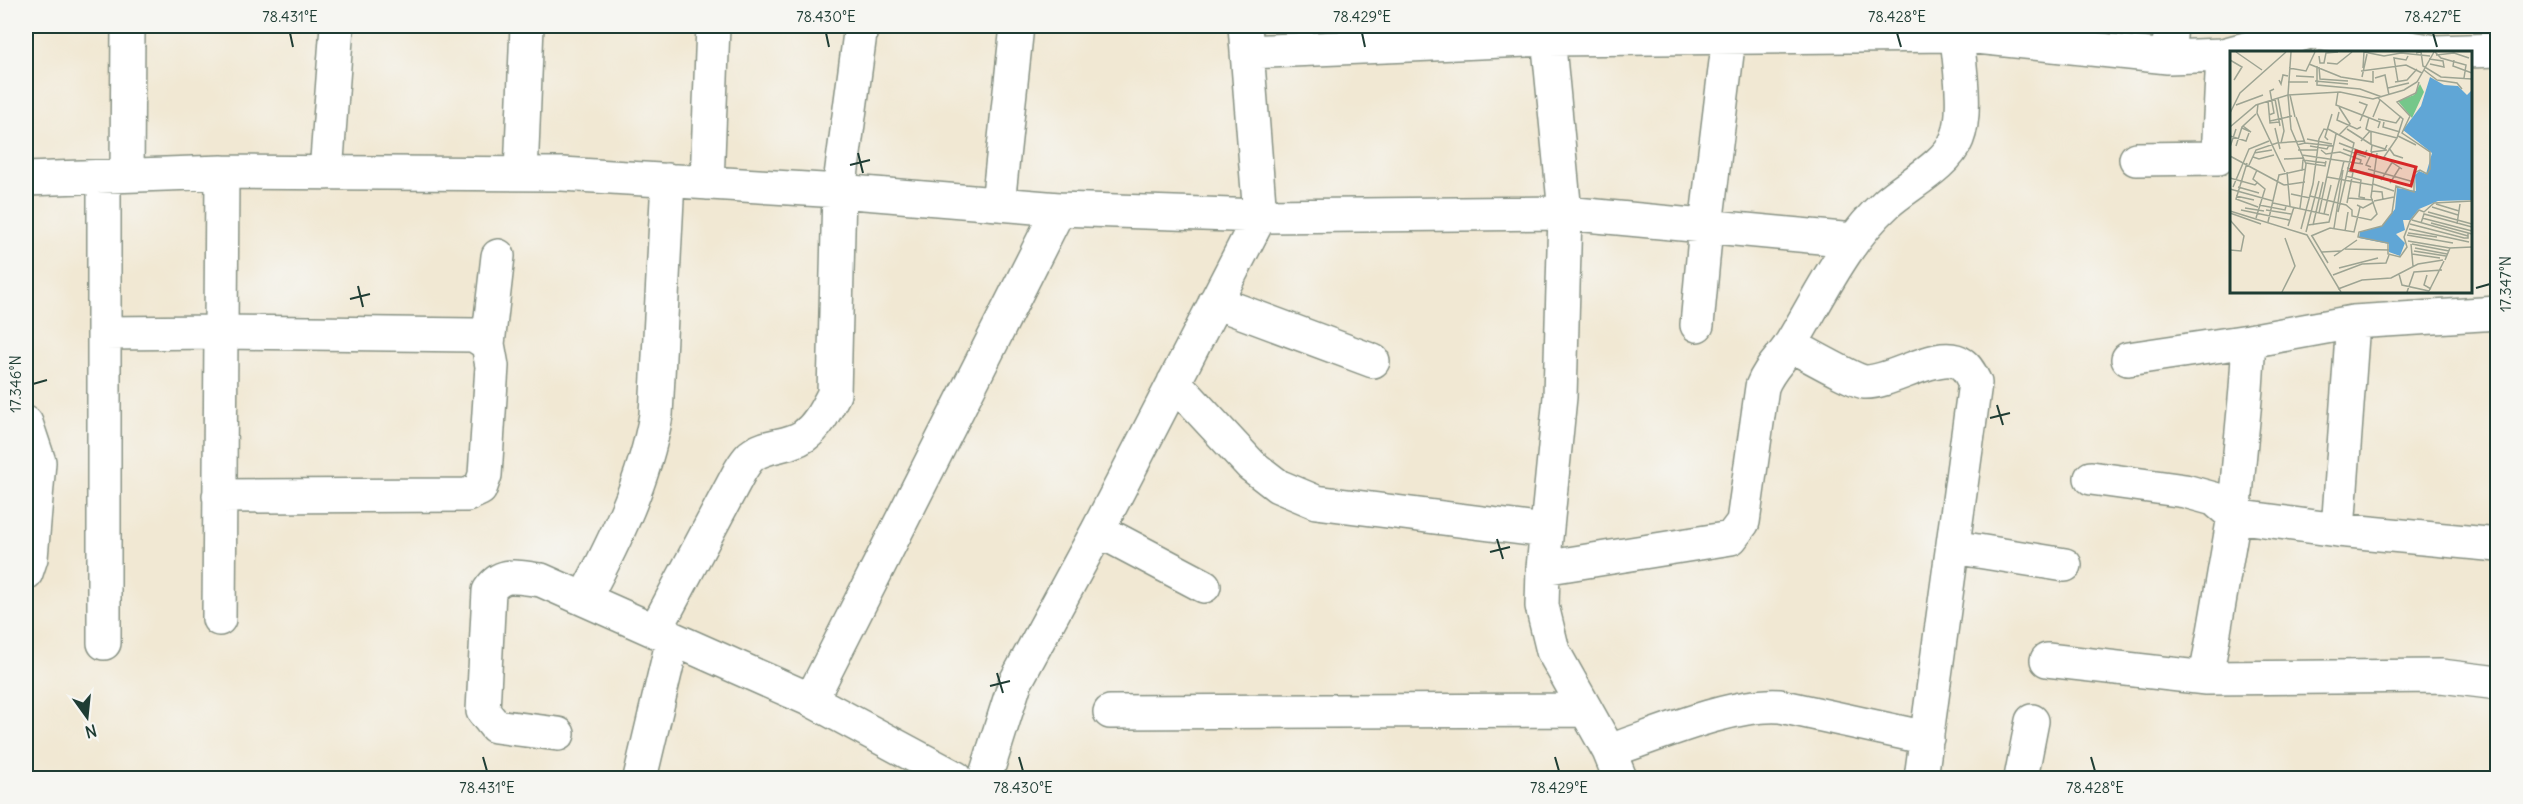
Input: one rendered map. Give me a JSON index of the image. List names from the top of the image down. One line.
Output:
{"north":"bottom","coordinates":["78.431°E","78.430°E","78.429°E","78.428°E","78.427°E","17.347°N","17.346°N"]}
